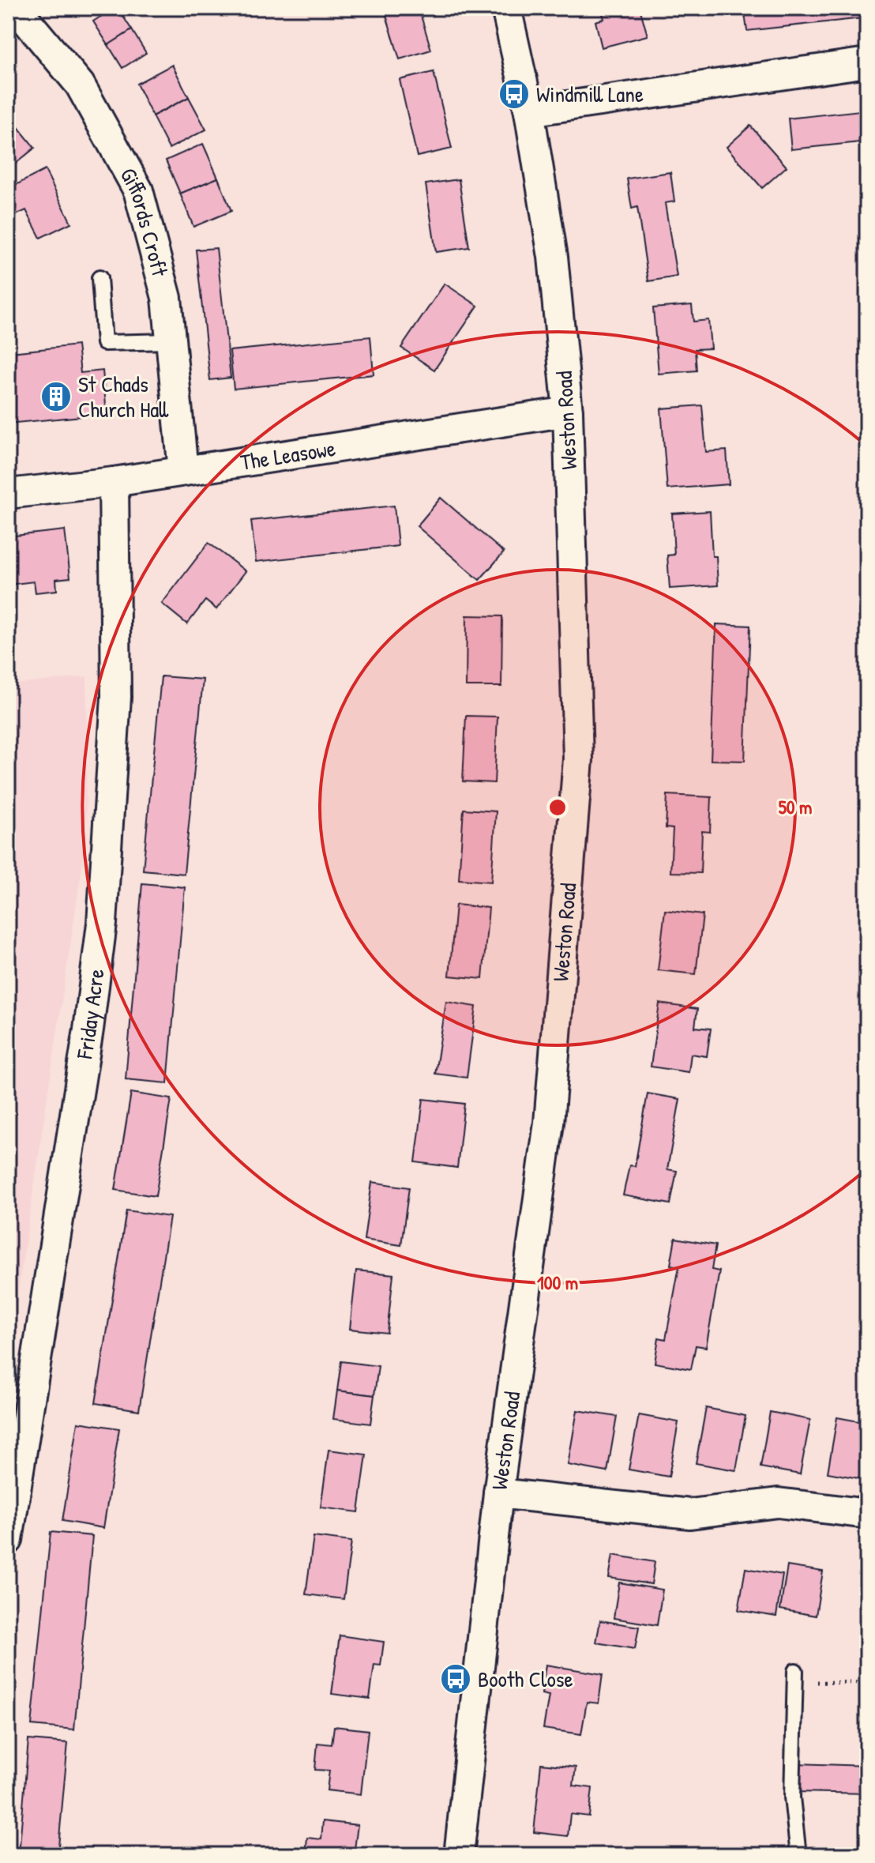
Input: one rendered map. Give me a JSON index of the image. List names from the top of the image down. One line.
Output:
{"streets":{"street":["Giffords Croft","Weston Road","The Leasowe","Friday Acre"]},"crossings":[["Giffords Croft","The Leasowe"],["Weston Road","The Leasowe"],["The Leasowe","Friday Acre"]],"places":{"bus stop":["Windmill Lane","Booth Close"],"building":["St Chads Church Hall"]},"rings":["50 m","100 m"]}
